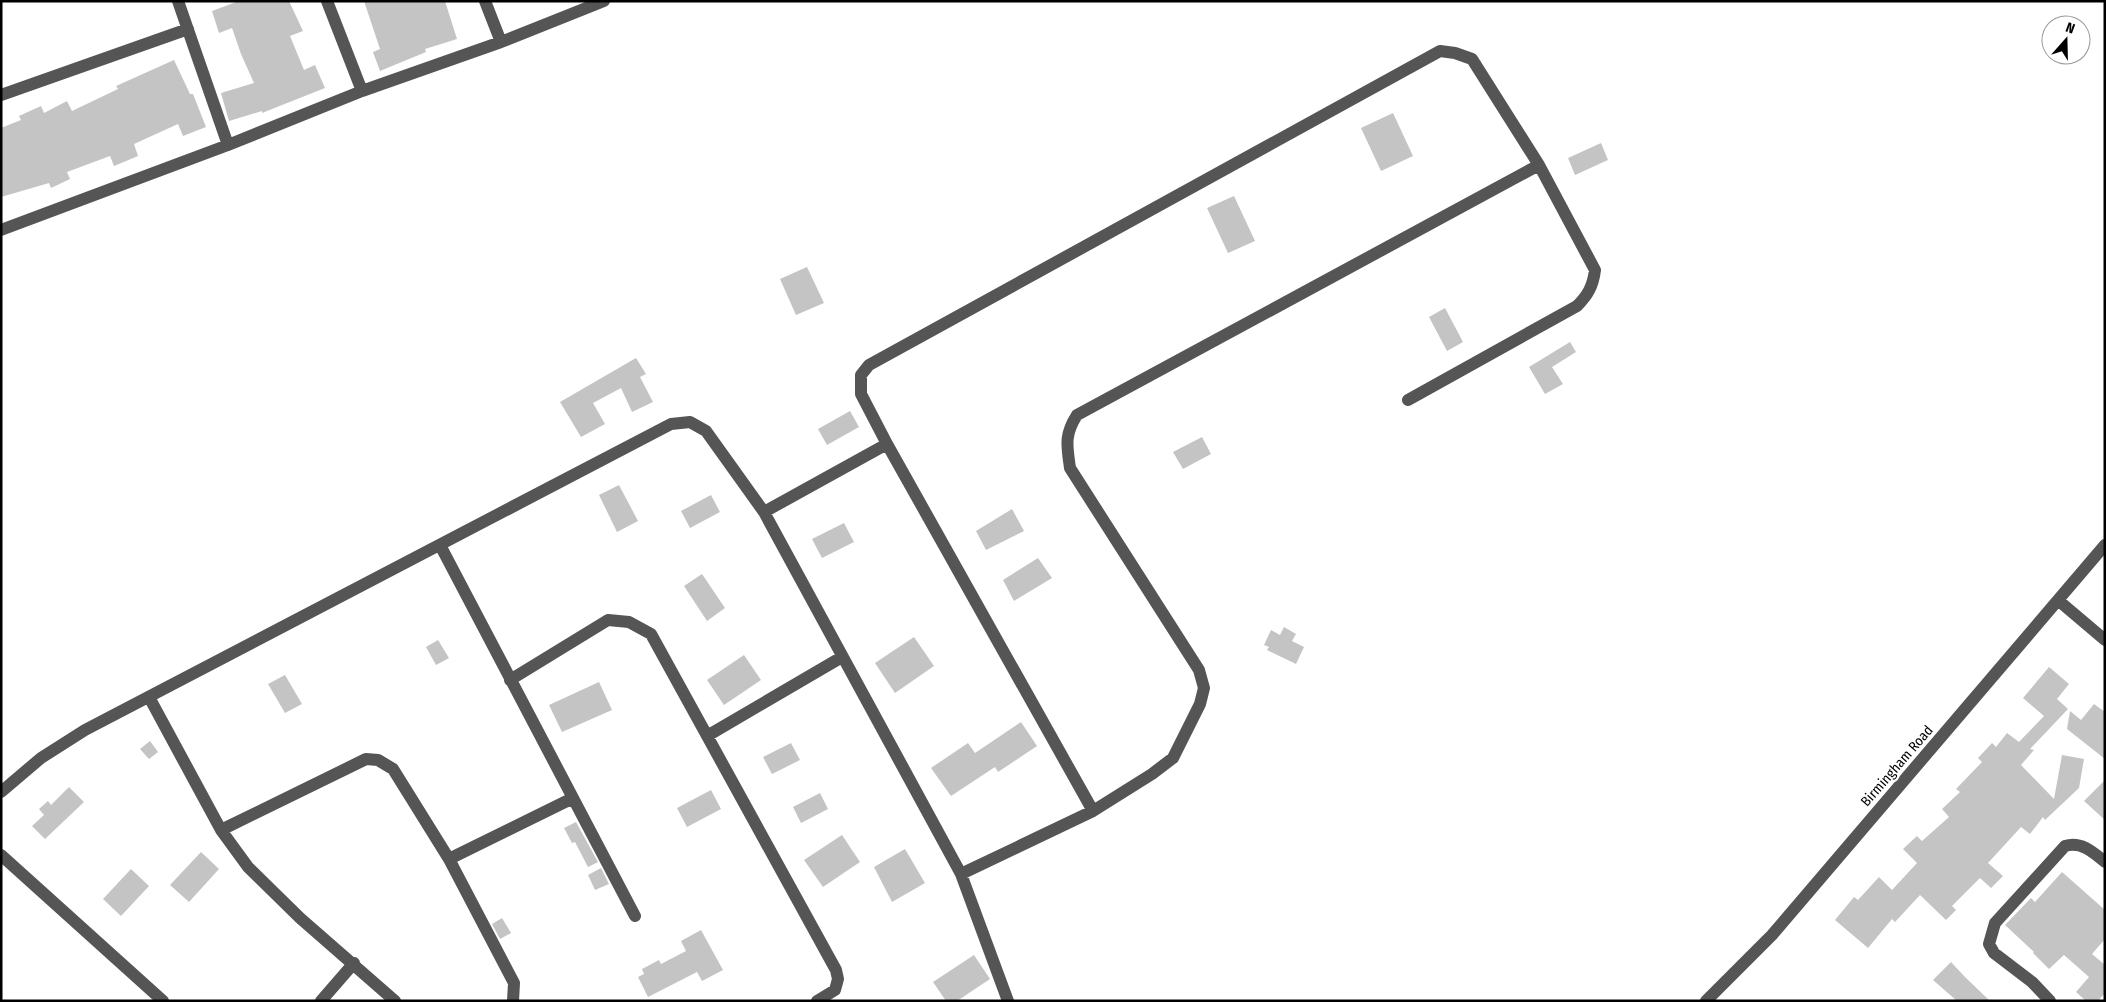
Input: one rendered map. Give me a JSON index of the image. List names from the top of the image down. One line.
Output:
{"streets":{"street":["Birmingham Road"]},"north":"top"}
